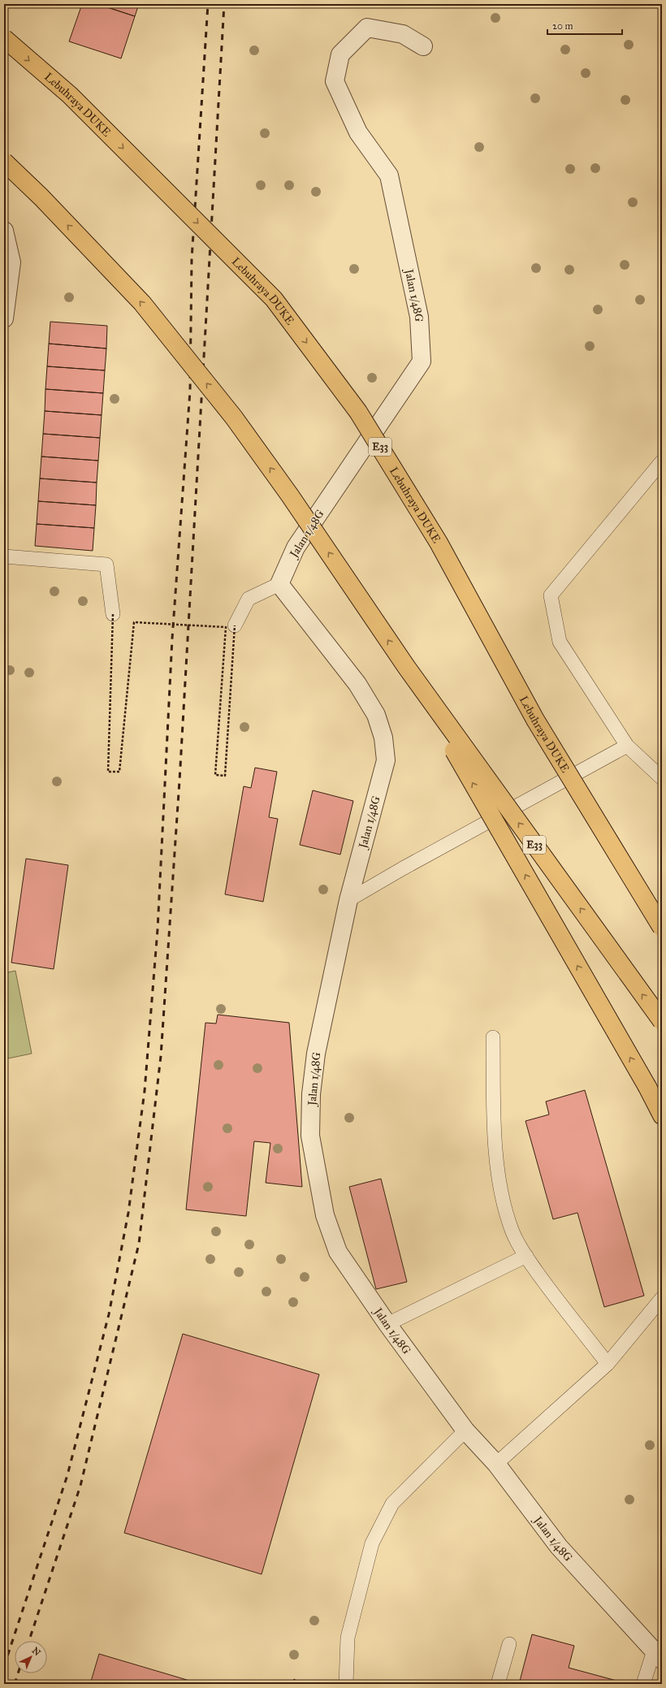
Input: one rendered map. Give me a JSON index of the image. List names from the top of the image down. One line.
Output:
{"streets":{"highway":["Lebuhraya DUKE","E33"],"street":["Jalan 1/48G"]},"scale_bar":"20 m","north":"top right"}
